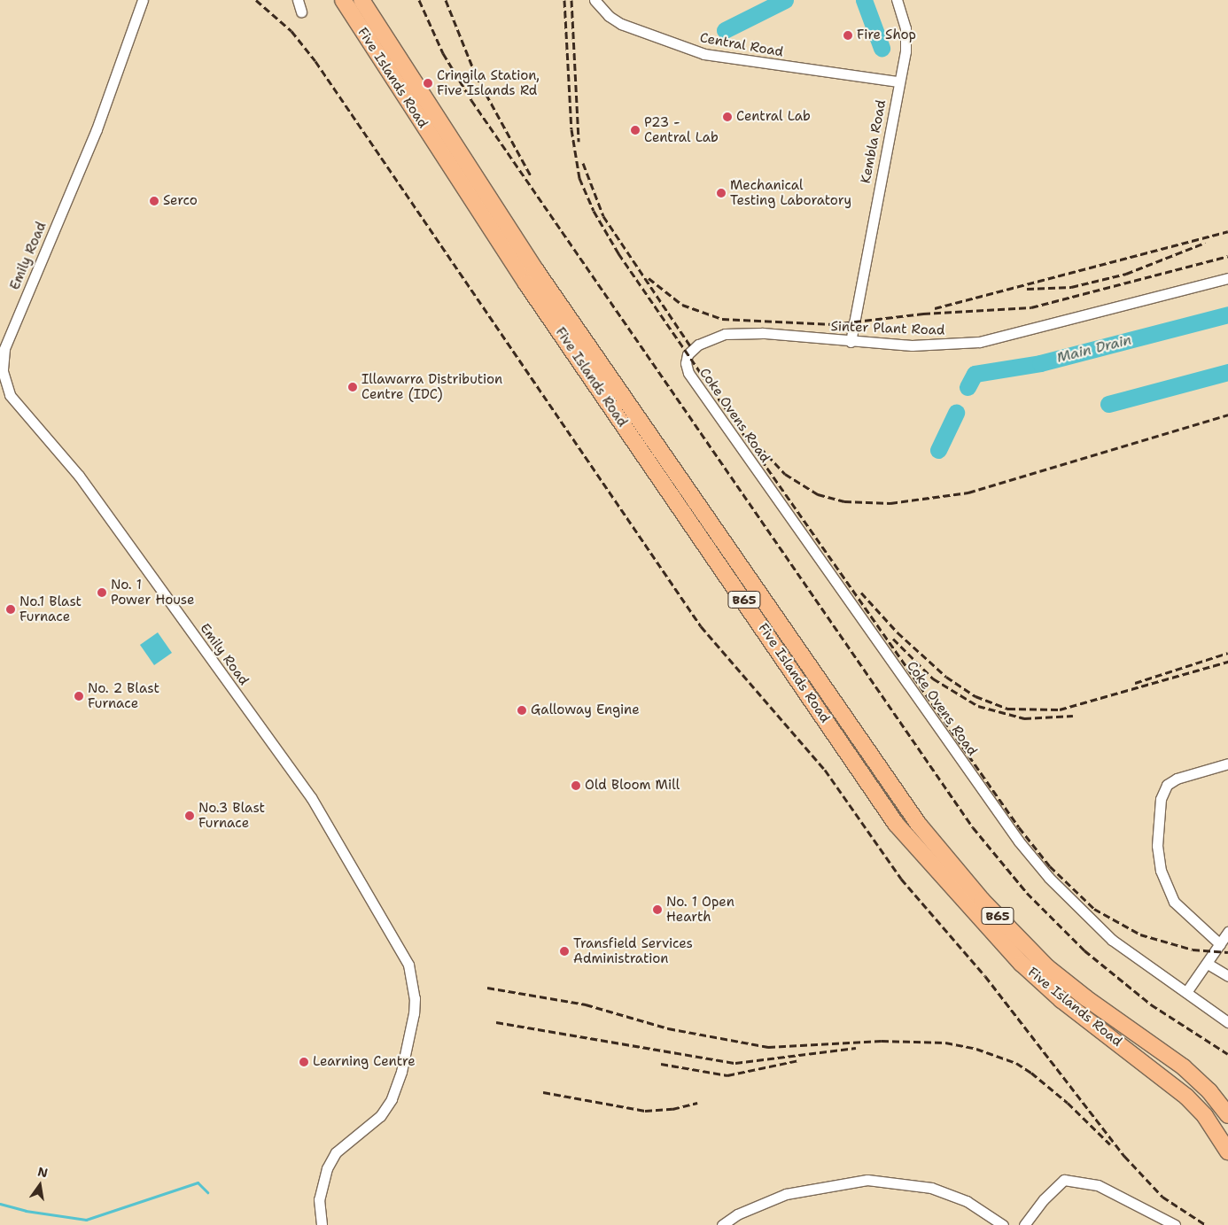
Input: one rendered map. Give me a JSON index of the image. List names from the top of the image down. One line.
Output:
{"streets":{"main road":["Five Islands Road","B65"],"street":["Central Road","Kembla Road","Emily Road","Sinter Plant Road","Coke Ovens Road"]},"crossings":[["Central Road","Kembla Road"],["Kembla Road","Sinter Plant Road"],["Sinter Plant Road","Coke Ovens Road"]],"water":["Main Drain"],"places":["Fire Shop","Cringila Station, Five Islands Rd","Central Lab","P23 - Central Lab","Mechanical Testing Laboratory","Serco","Illawarra Distribution Centre (IDC)","No. 1 Power House","No.1 Blast Furnace","No. 2 Blast Furnace","Galloway Engine","Old Bloom Mill","No.3 Blast Furnace","No. 1 Open Hearth","Transfield Services Administration","Learning Centre"],"north":"top"}
